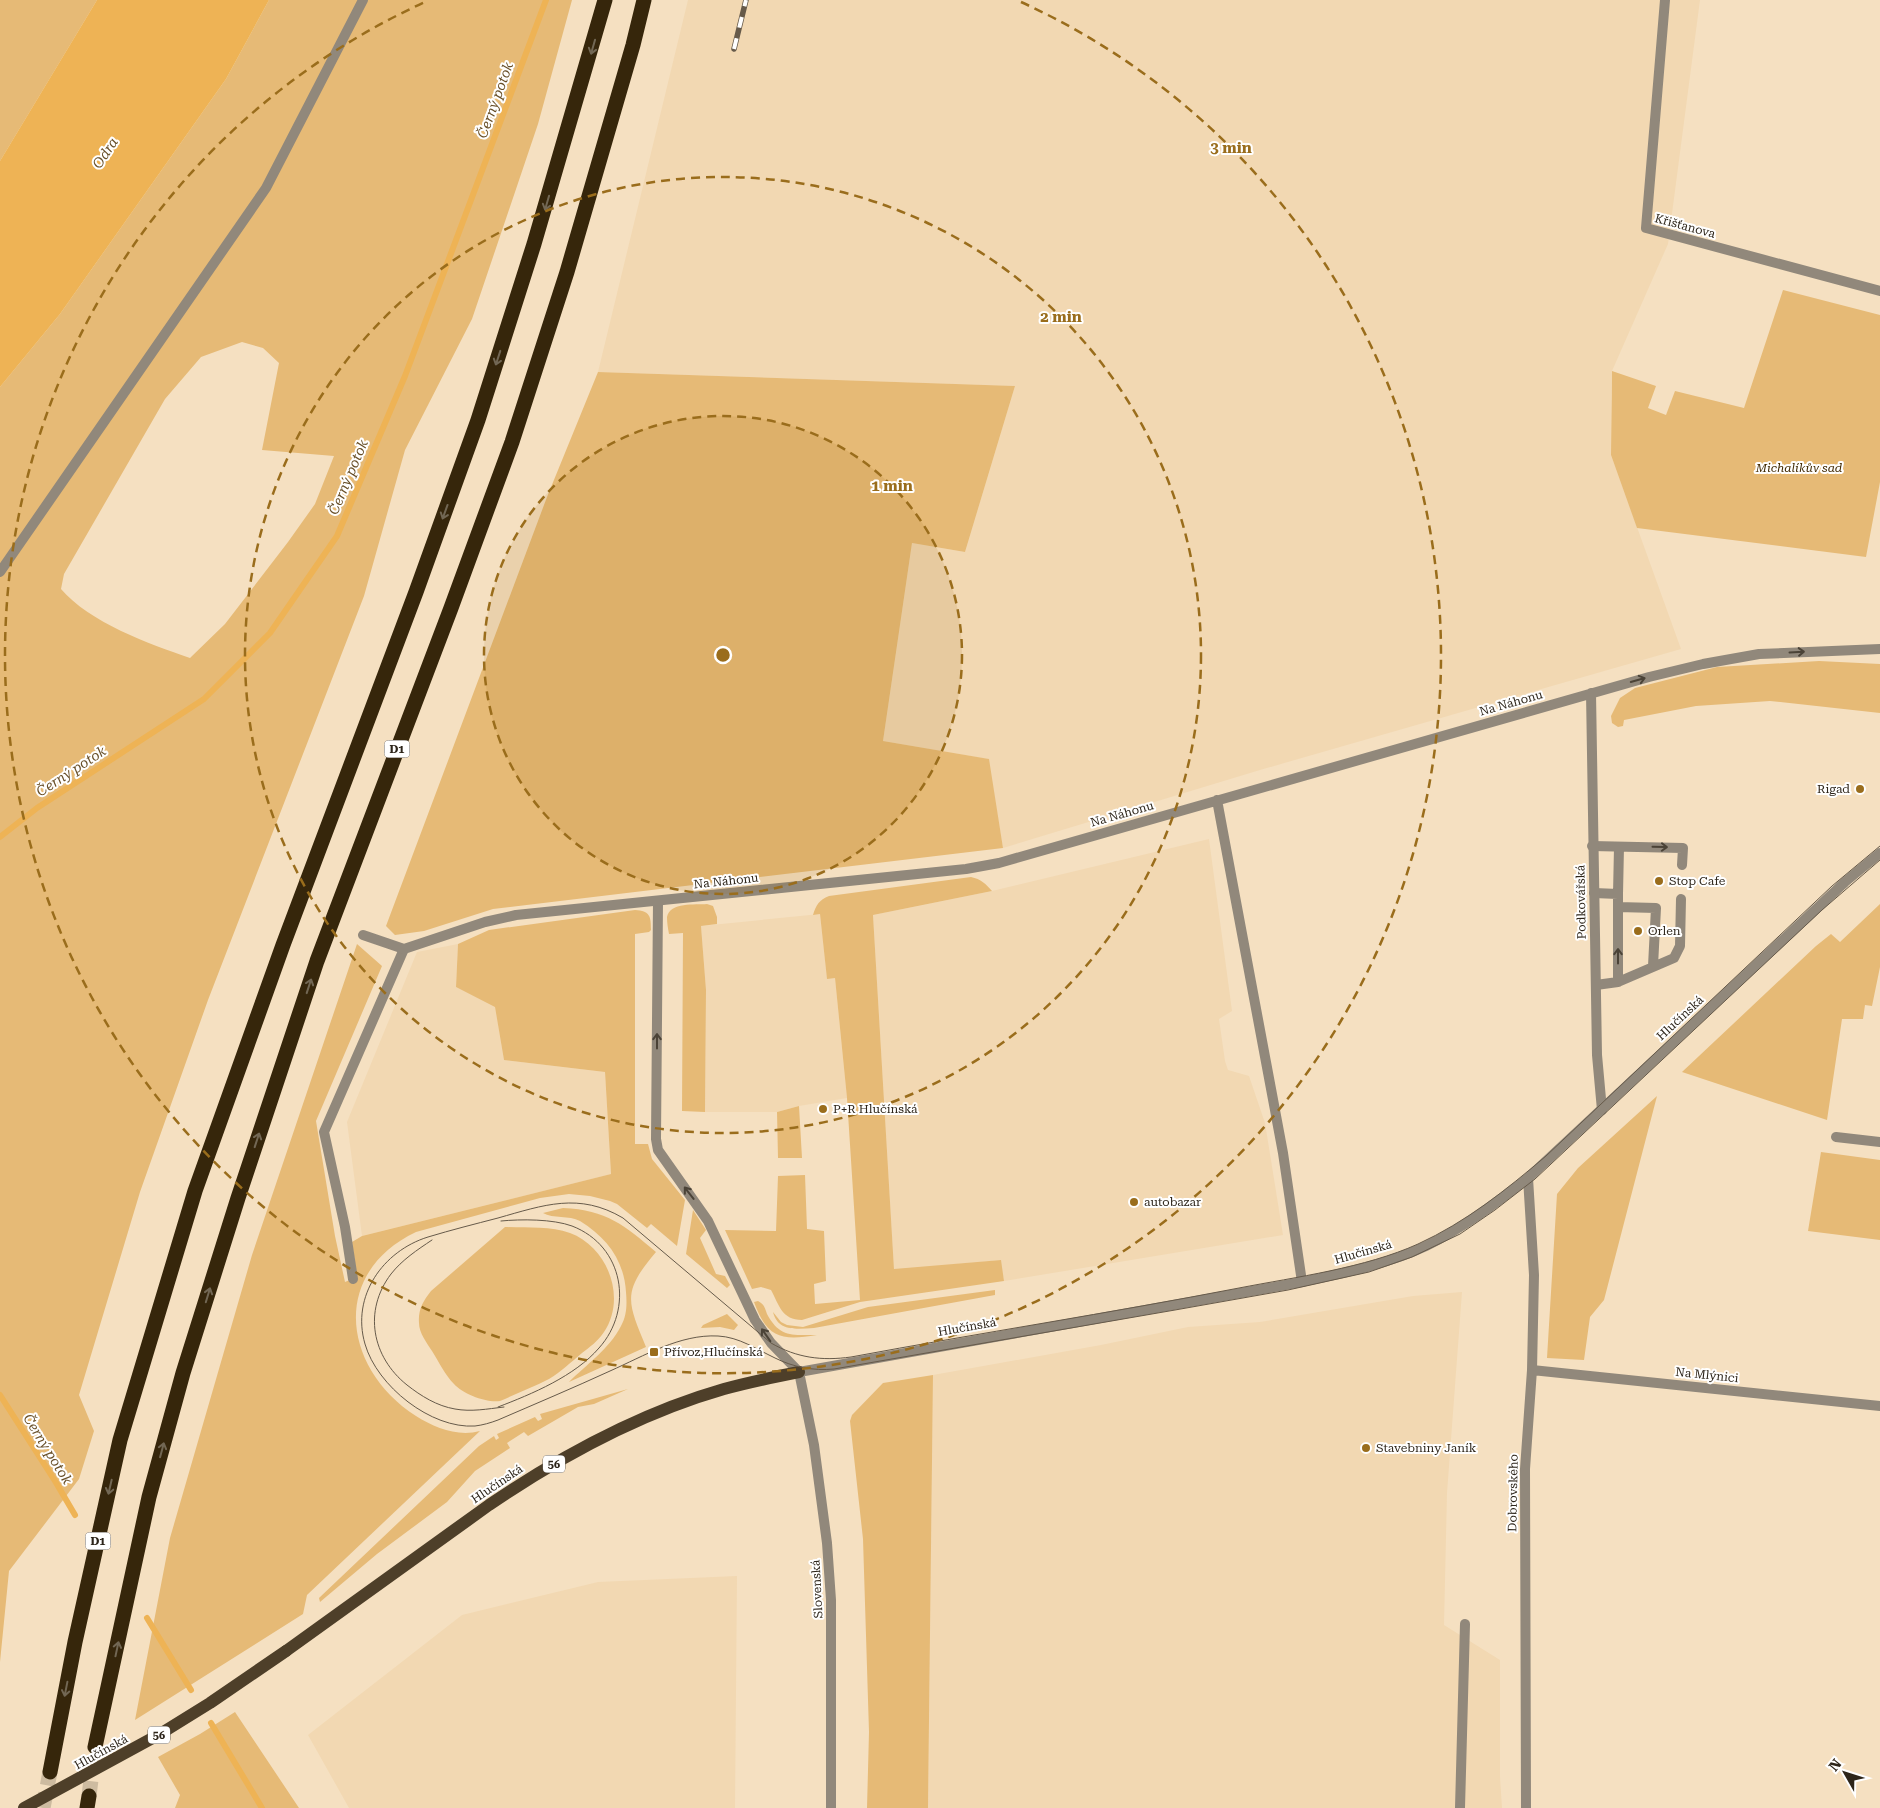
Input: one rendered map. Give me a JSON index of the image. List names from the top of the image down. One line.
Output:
{"streets":{"highway":["D1"],"main road":["Hlučínská","56"],"street":["Křišťanova","Na Náhonu","Podkovářská","Na Mlýnici","Dobrovského","Slovenská"]},"crossings":[["Na Náhonu","Podkovářská"],["Podkovářská","Hlučínská"],["Hlučínská","Dobrovského"],["Hlučínská","Slovenská"],["Na Mlýnici","Dobrovského"]],"water":["Černý potok","Odra"],"parks":["Michalíkův sad"],"places":{"other":["Rigad","Stop Cafe","Orlen","P+R Hlučínská","autobazar","Stavebniny Janík"],"transit":["Přívoz,Hlučínská"]},"north":"top left","rings":["3 min","2 min","1 min"]}
